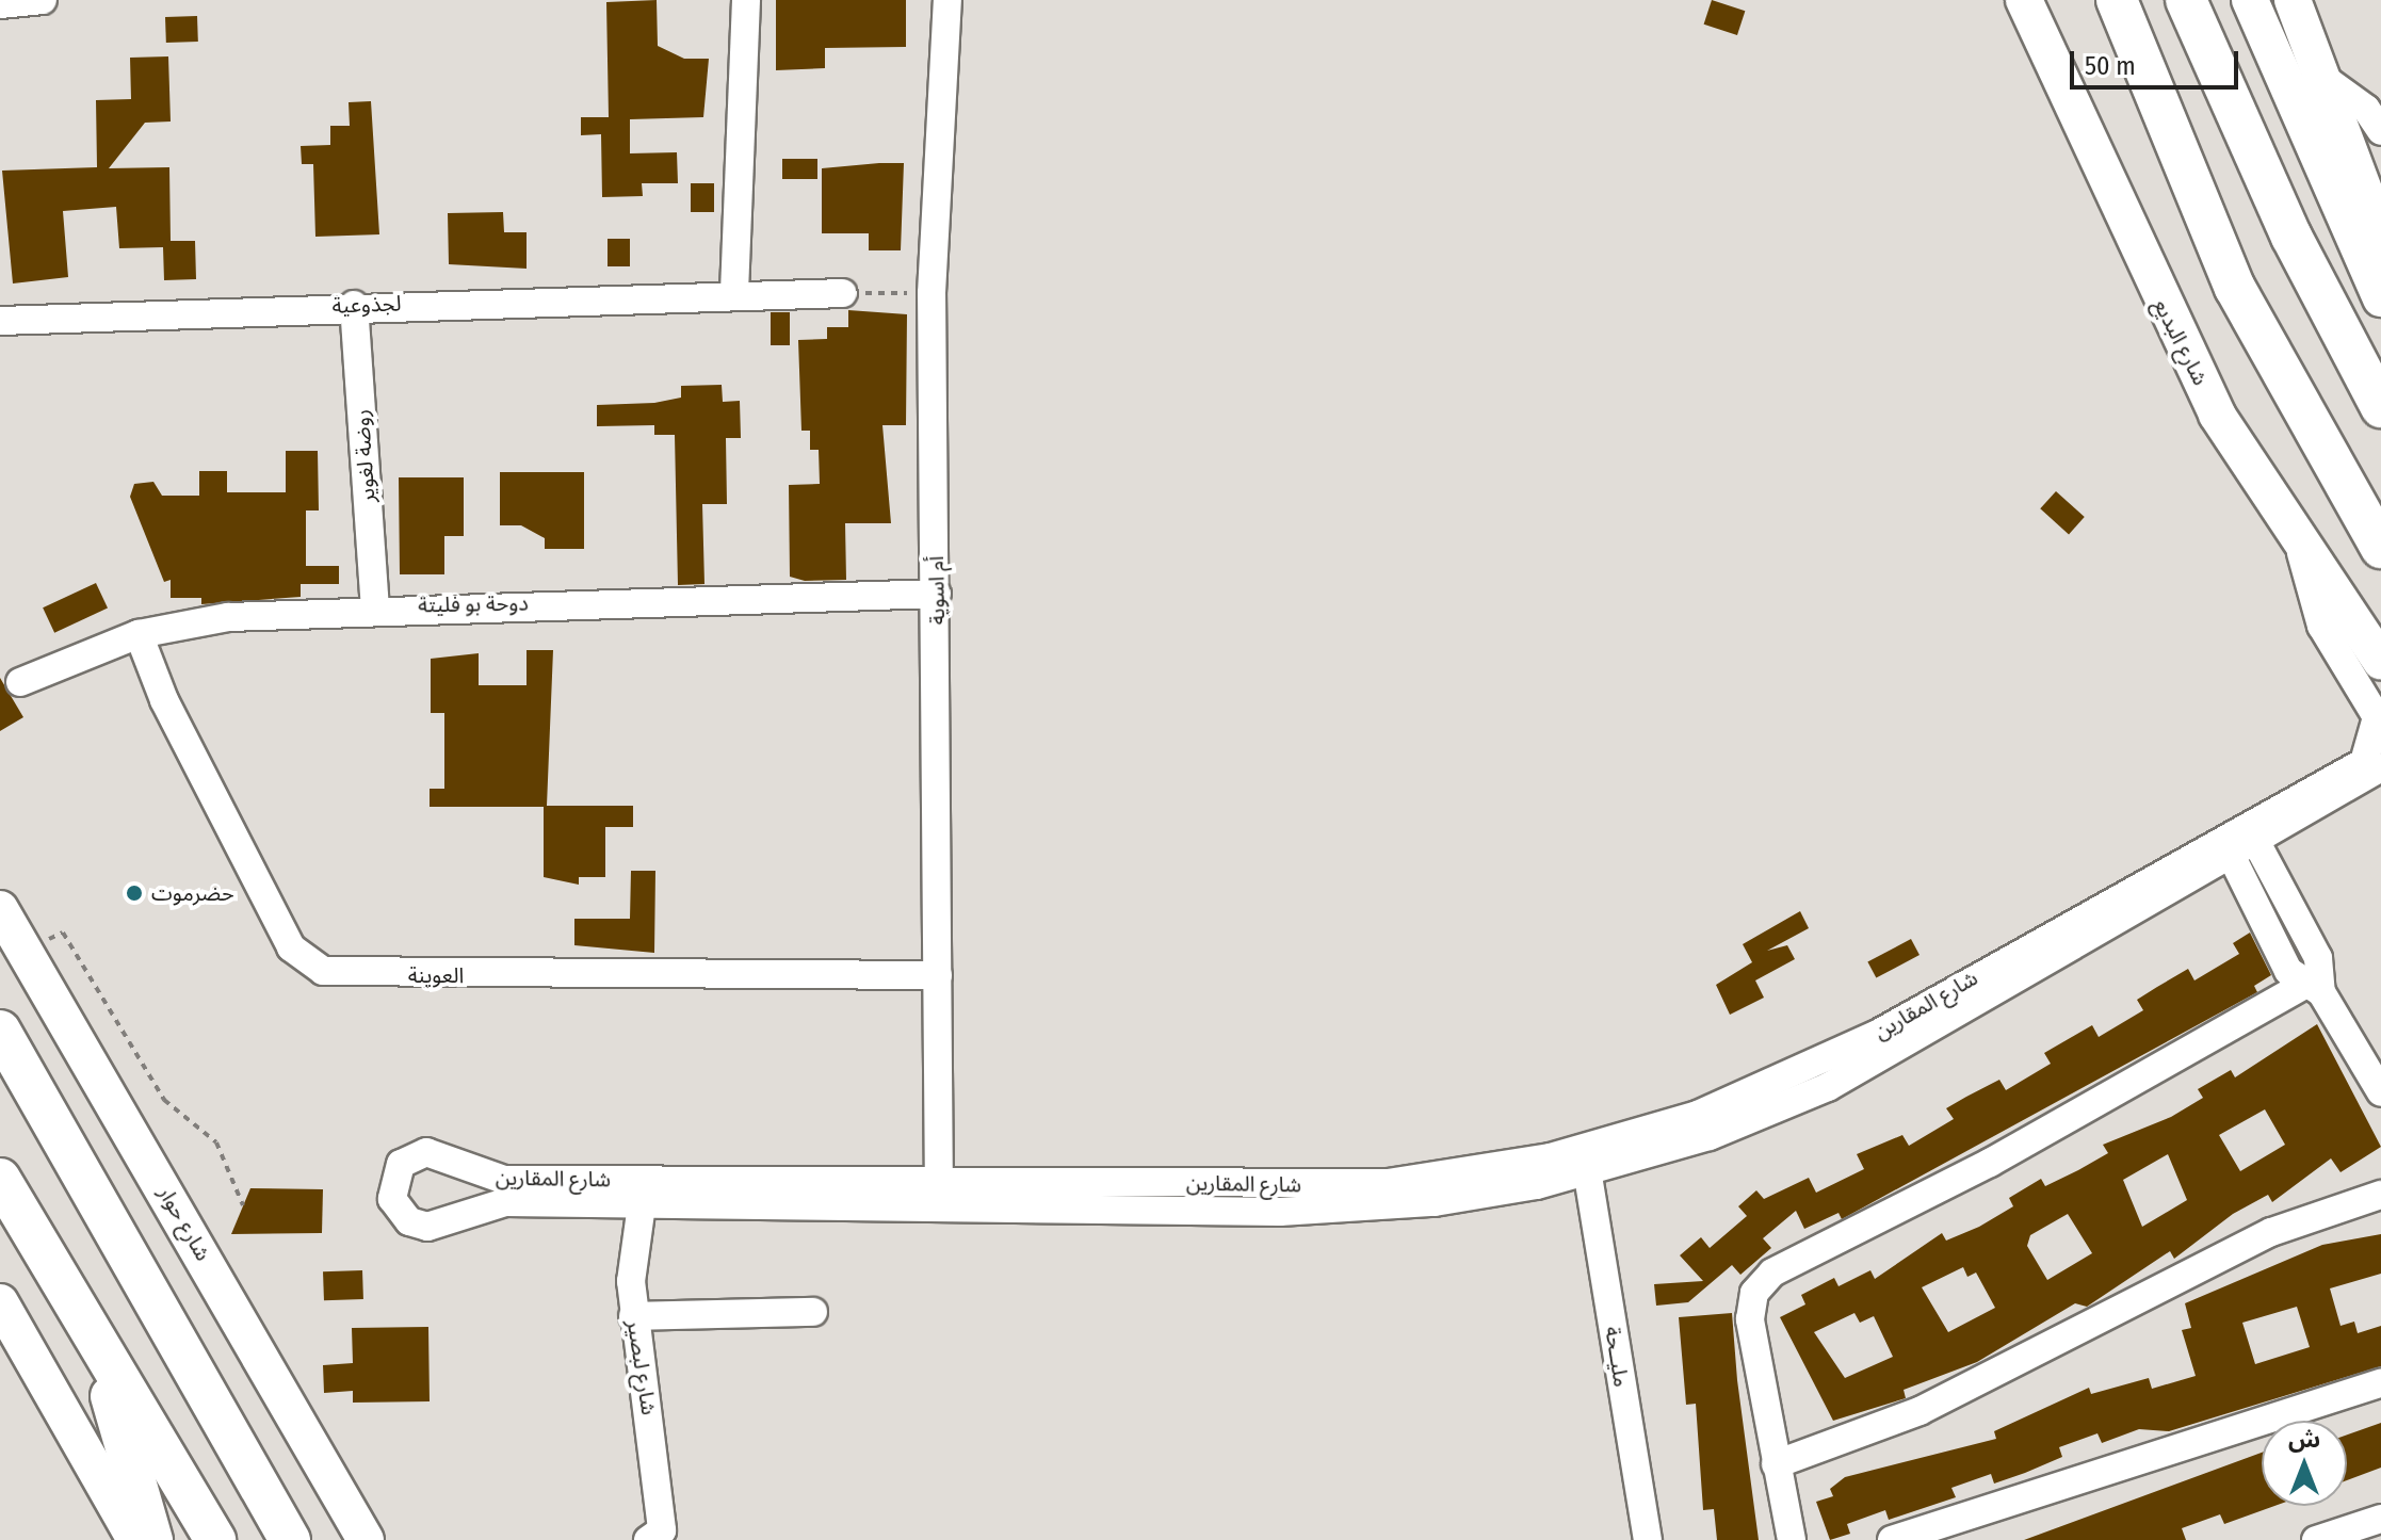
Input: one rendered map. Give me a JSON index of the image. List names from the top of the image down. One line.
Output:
{"streets":{"main road":["شارع البديع","شارع حوار"],"street":["لجذوعية","روضة لغوير","أم اسوية","دوحة بو فليتة","العوينة","شارع المقارين","مليــحة","شارع لبصير"]},"crossings":[["لجذوعية","روضة لغوير"],["شارع البديع","شارع المقارين"],["روضة لغوير","دوحة بو فليتة"],["أم اسوية","دوحة بو فليتة"],["أم اسوية","العوينة"],["أم اسوية","شارع المقارين"],["دوحة بو فليتة","العوينة"],["شارع المقارين","مليــحة"],["شارع المقارين","شارع لبصير"]],"places":["حضرموت"],"scale_bar":"50 m","north":"top"}
